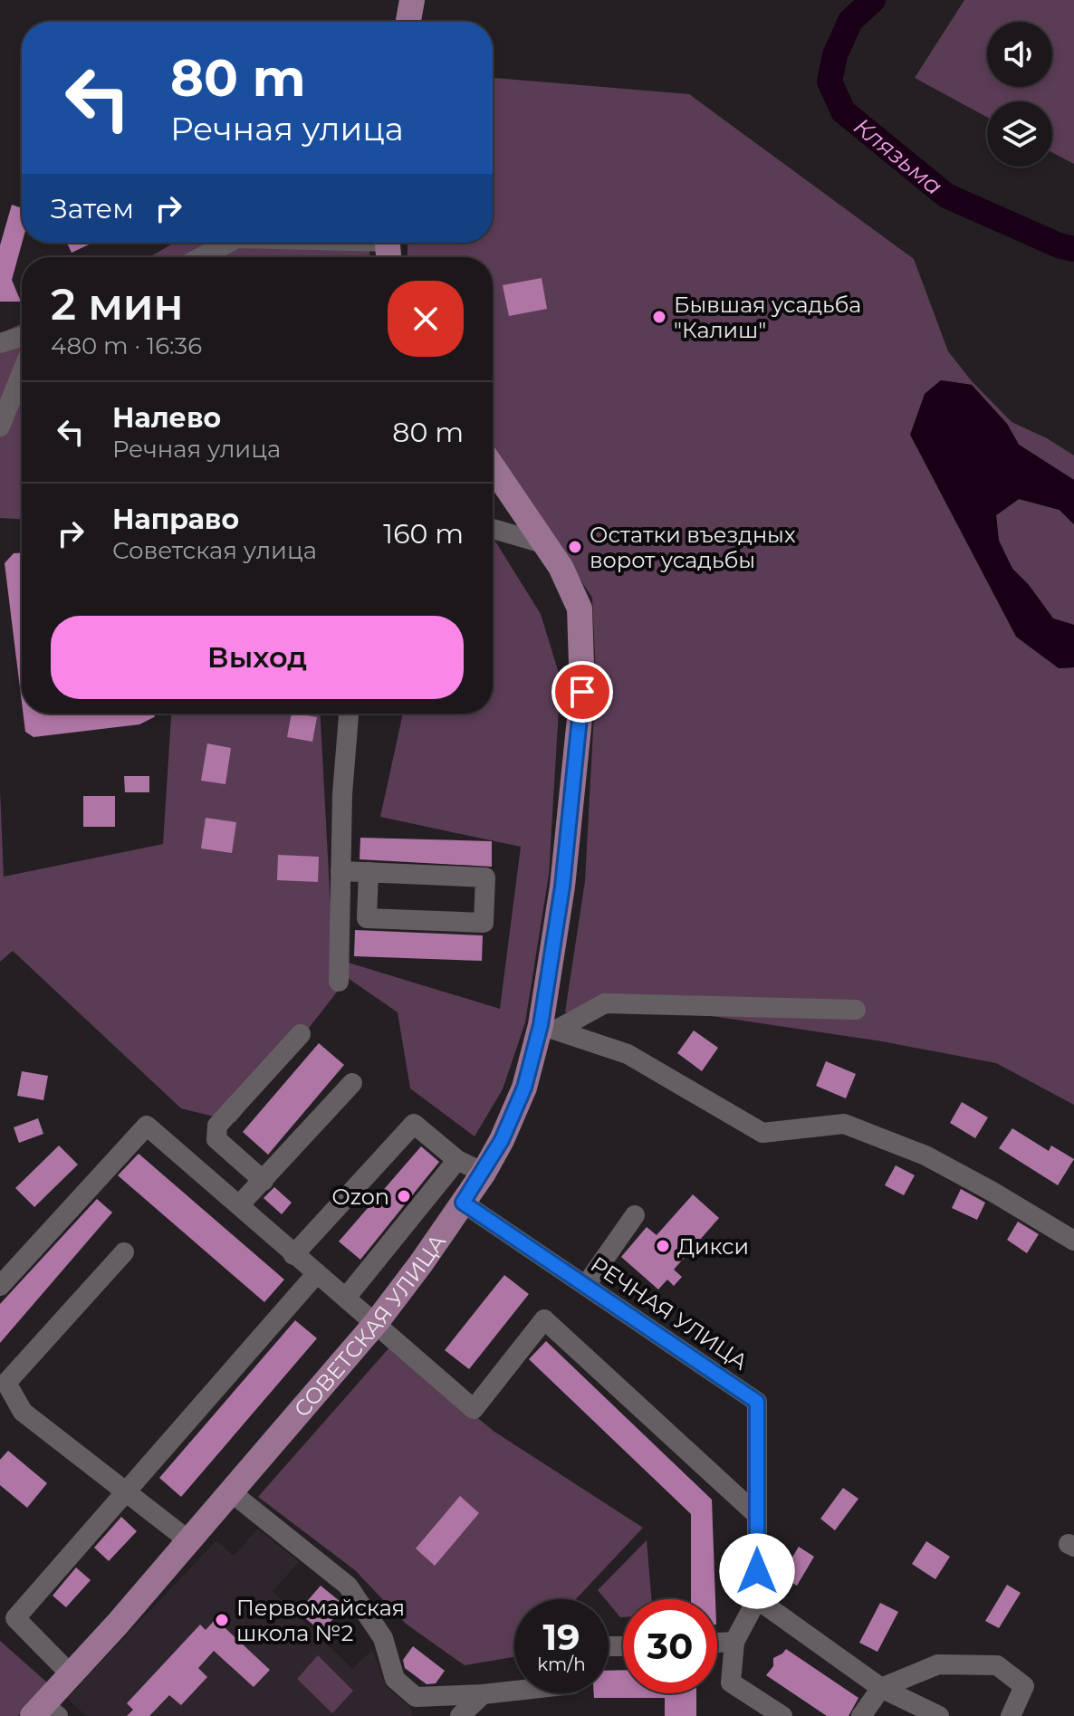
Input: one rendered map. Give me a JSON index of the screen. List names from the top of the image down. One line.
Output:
{"streets":{"main road":["СОВЕТСКАЯ УЛИЦА"],"street":["РЕЧНАЯ УЛИЦА"]},"crossings":[["РЕЧНАЯ УЛИЦА","СОВЕТСКАЯ УЛИЦА"]],"water":["Клязьма"],"places":["Бывшая усадьба \"Калиш\"","Остатки въездных ворот усадьбы","Ozon","Дикси","Первомайская школа №2"],"page":{"turn":["80 m","Речная улица"],"then":"Затем","heading":["2 мин","480 m · 16:36"],"list":[{"name":"Налево","note":"Речная улица","value":"80 m"},{"name":"Направо","note":"Советская улица","value":"160 m"}],"buttons":"Выход","speed":"19 km/h","limit":"30"}}
